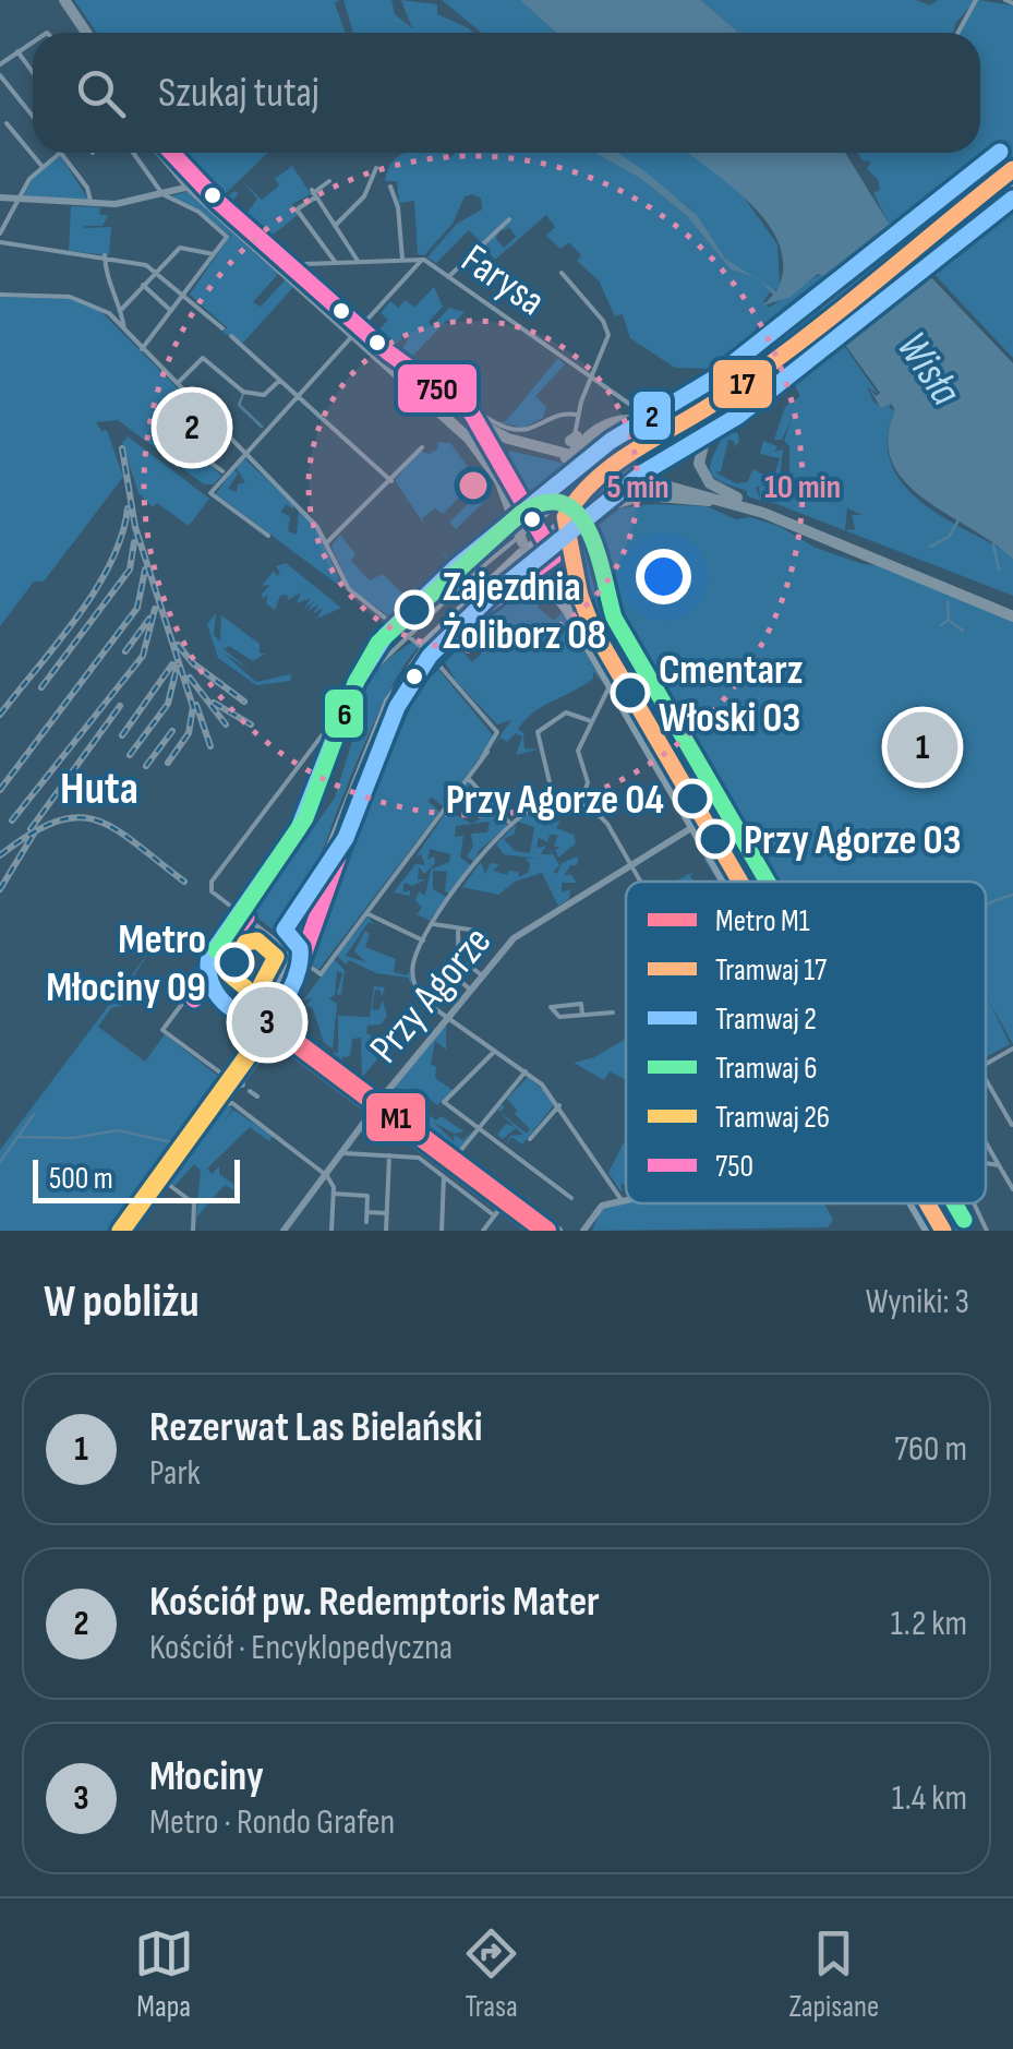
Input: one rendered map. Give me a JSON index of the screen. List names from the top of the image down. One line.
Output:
{"streets":{"street":["Farysa","Przy Agorze"]},"districts":["Huta"],"water":["Wisła"],"places":["Zajezdnia Żoliborz 08","Cmentarz Włoski 03","Przy Agorze 04","Przy Agorze 03","Metro Młociny 09"],"lines":["tram line 2","transit line 750","tram line 17","tram line 6","tram line 26","metro line M1"],"legend":["Metro M1","Tramwaj 17","Tramwaj 2","Tramwaj 6","Tramwaj 26","750"],"scale_bar":"500 m","page":{"search":"Szukaj tutaj","pins":["2","1","3"],"scale":"500 m","heading":["W pobliżu","Wyniki: 3"],"list":[{"mark":"1","name":"Rezerwat Las Bielański","note":"Park","value":"760 m"},{"mark":"2","name":"Kościół pw. Redemptoris Mater","note":"Kościół · Encyklopedyczna","value":"1.2 km"},{"mark":"3","name":"Młociny","note":"Metro · Rondo Grafen","value":"1.4 km"}],"nav":["Mapa","Trasa","Zapisane"]},"rings":["5 min","10 min"]}
